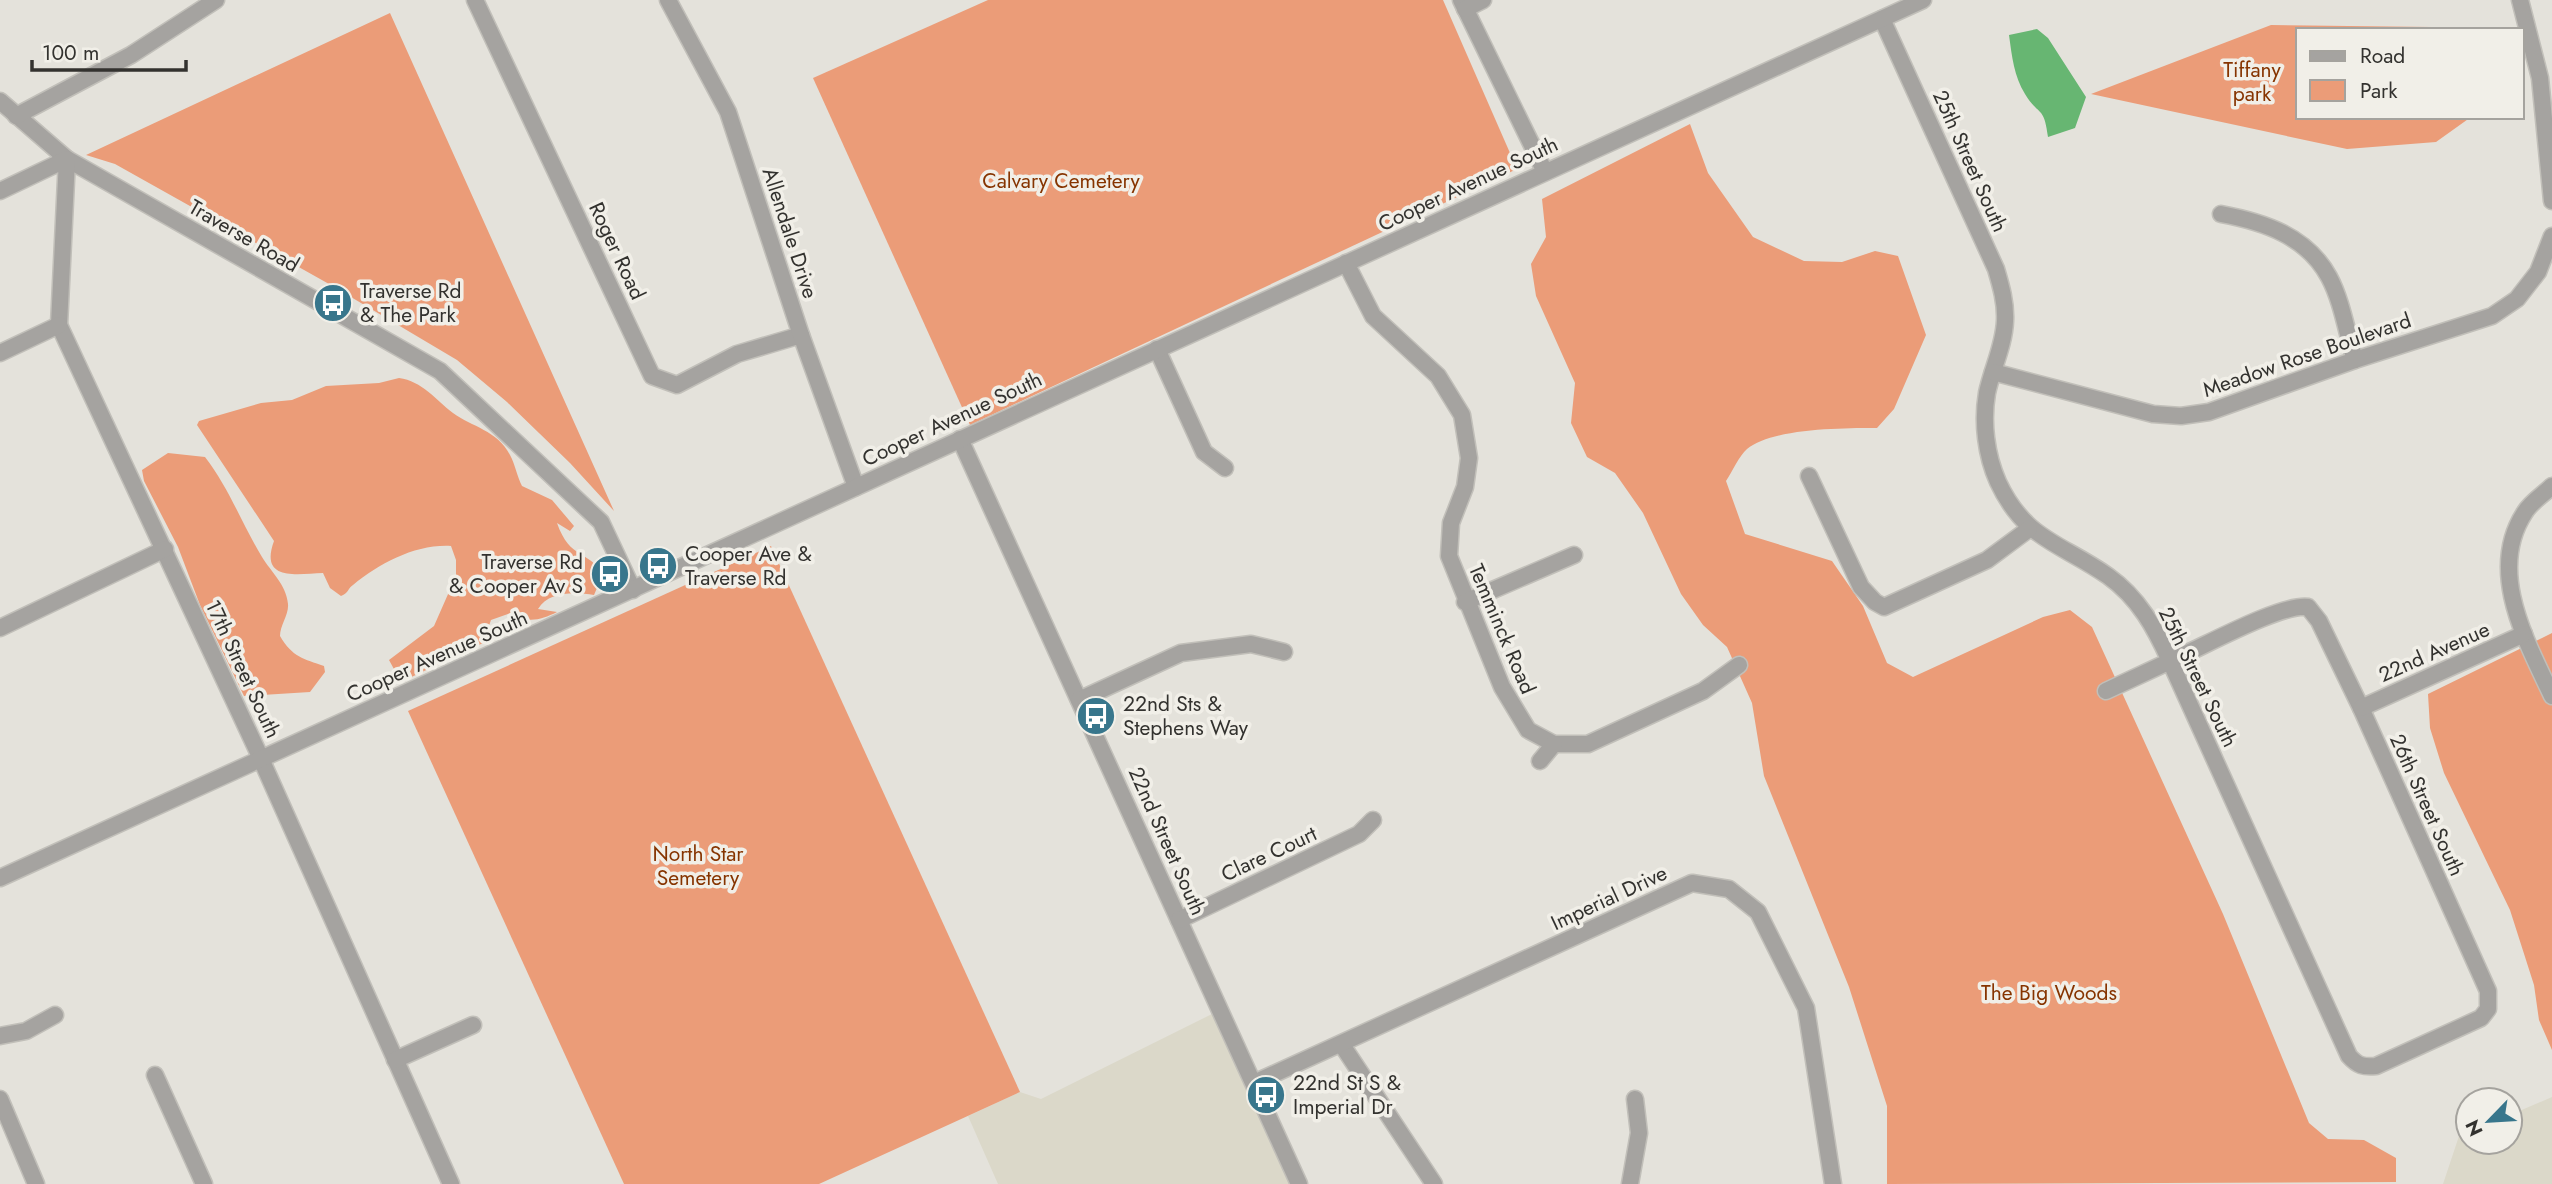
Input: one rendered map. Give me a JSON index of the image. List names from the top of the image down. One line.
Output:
{"streets":{"street":["25th Street South","Cooper Avenue South","Allendale Drive","Traverse Road","Roger Road","Meadow Rose Boulevard","Temminck Road","22nd Avenue","17th Street South","26th Street South","22nd Street South","Clare Court","Imperial Drive"]},"crossings":[["25th Street South","Cooper Avenue South"],["25th Street South","Meadow Rose Boulevard"],["25th Street South","26th Street South"],["Cooper Avenue South","Allendale Drive"],["Cooper Avenue South","Traverse Road"],["Cooper Avenue South","Temminck Road"],["Cooper Avenue South","17th Street South"],["Cooper Avenue South","22nd Street South"],["Allendale Drive","Roger Road"],["Traverse Road","17th Street South"],["22nd Avenue","26th Street South"],["22nd Street South","Clare Court"],["22nd Street South","Imperial Drive"]],"parks":["Tiffany park","Calvary Cemetery","North Star Semetery","The Big Woods"],"places":{"bus stop":["Traverse Rd & The Park","Cooper Ave & Traverse Rd","Traverse Rd & Cooper Av S","22nd Sts & Stephens Way","22nd St S & Imperial Dr"]},"legend":["Road","Park"],"scale_bar":"100 m","north":"bottom left"}
